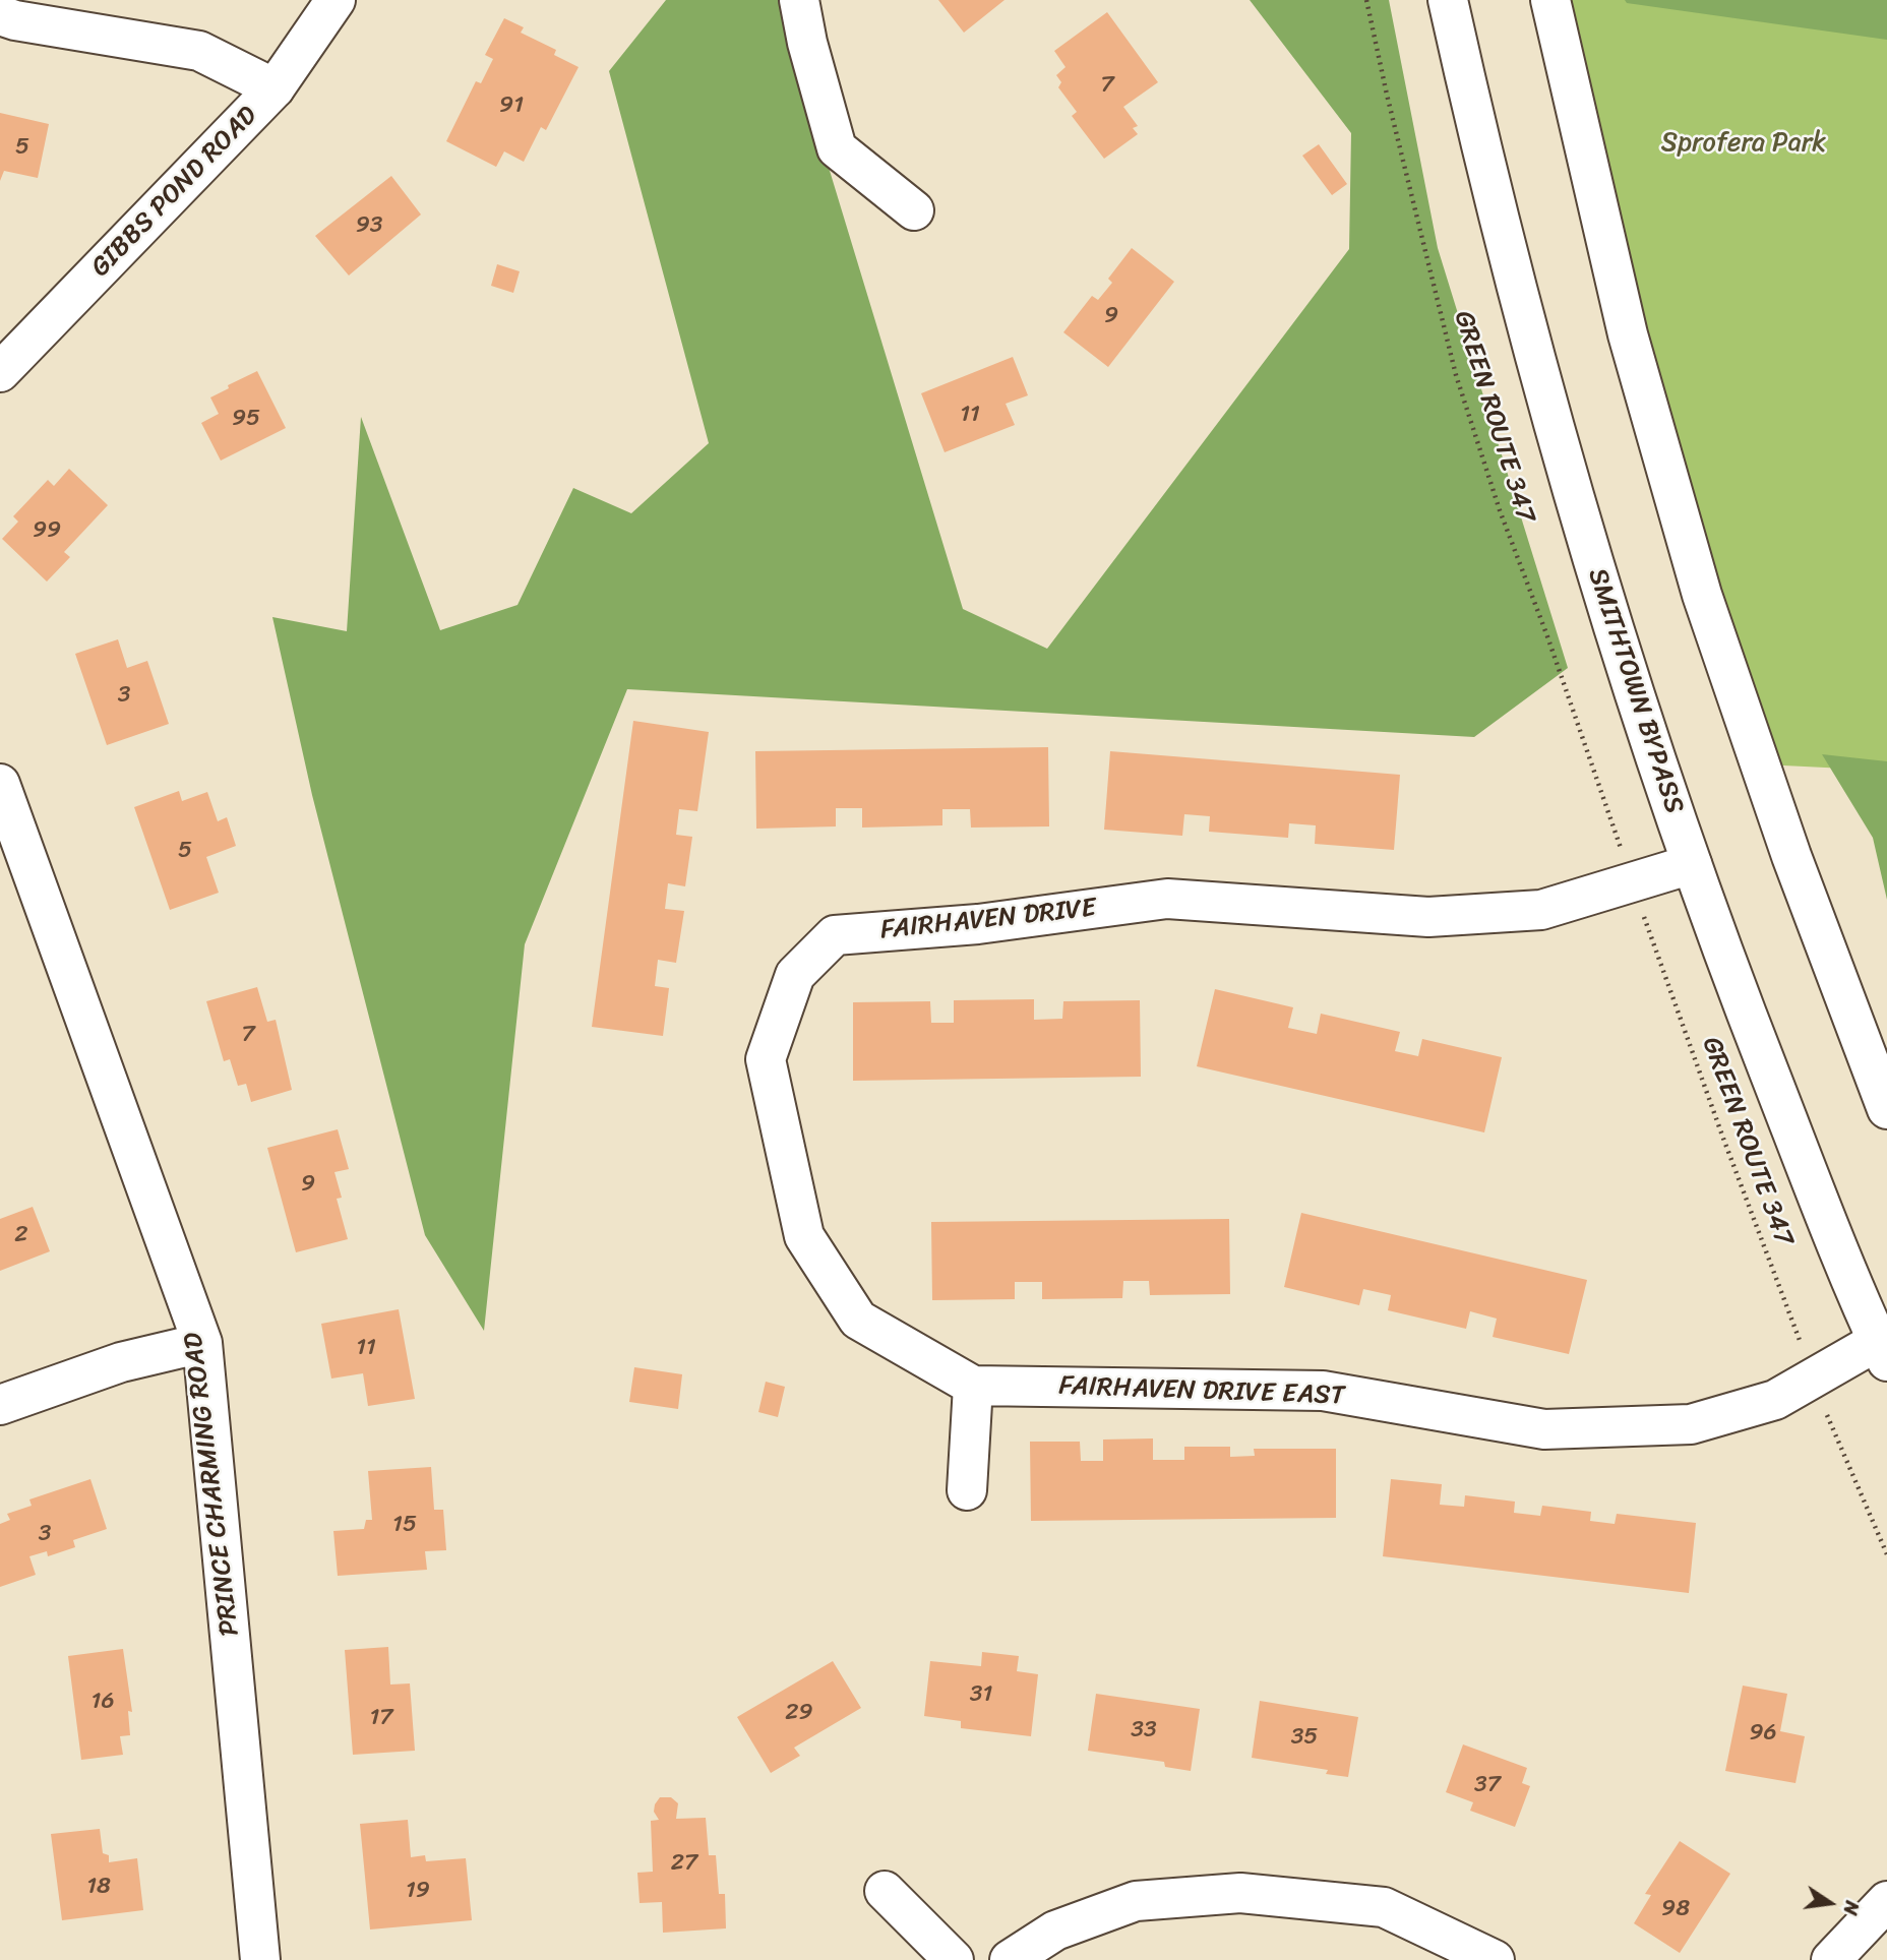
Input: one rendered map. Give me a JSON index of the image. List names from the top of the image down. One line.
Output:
{"streets":{"main road":["GIBBS POND ROAD","SMITHTOWN BYPASS","FAIRHAVEN DRIVE","FAIRHAVEN DRIVE EAST","PRINCE CHARMING ROAD"],"path":["GREEN ROUTE 347"]},"crossings":[["SMITHTOWN BYPASS","FAIRHAVEN DRIVE"],["SMITHTOWN BYPASS","FAIRHAVEN DRIVE EAST"],["FAIRHAVEN DRIVE","FAIRHAVEN DRIVE EAST"]],"parks":["Sprofera Park"],"house_numbers":["7","91","5","93","9","11","95","99","3","5","7","9","2","11","15","3","31","16","29","17","33","96","35","37","27","18","19","98"],"north":"right"}
